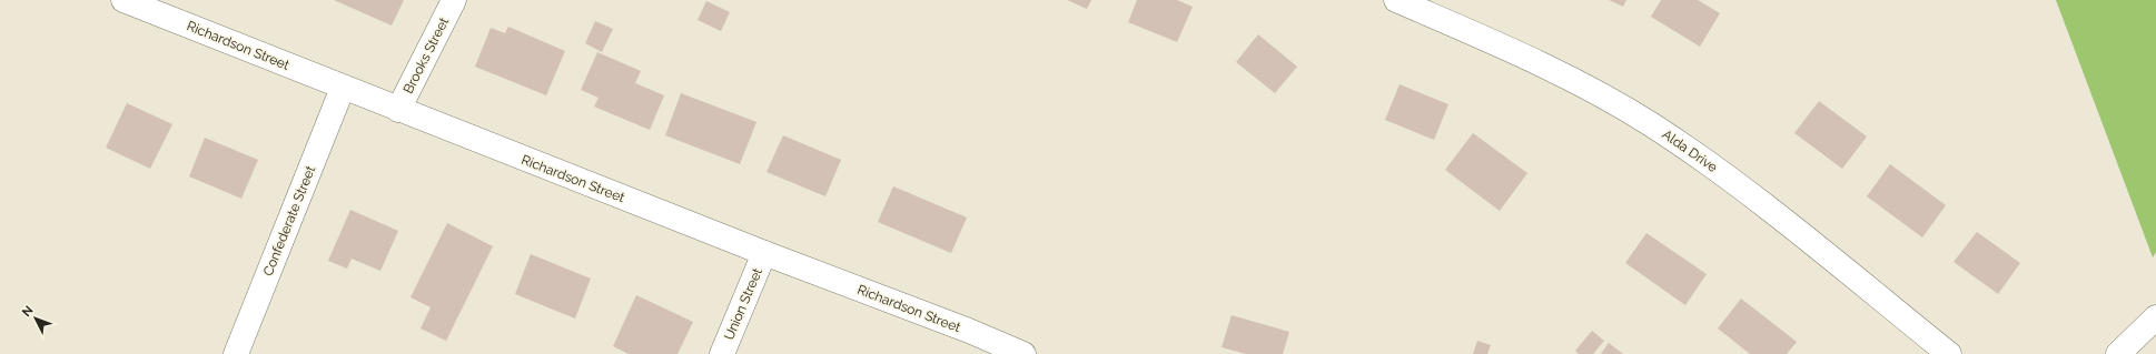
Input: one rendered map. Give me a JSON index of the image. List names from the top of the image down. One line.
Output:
{"streets":{"street":["Richardson Street","Brooks Street","Alda Drive","Confederate Street","Union Street"]},"crossings":[["Richardson Street","Brooks Street"],["Richardson Street","Confederate Street"],["Richardson Street","Union Street"]],"north":"top left"}
